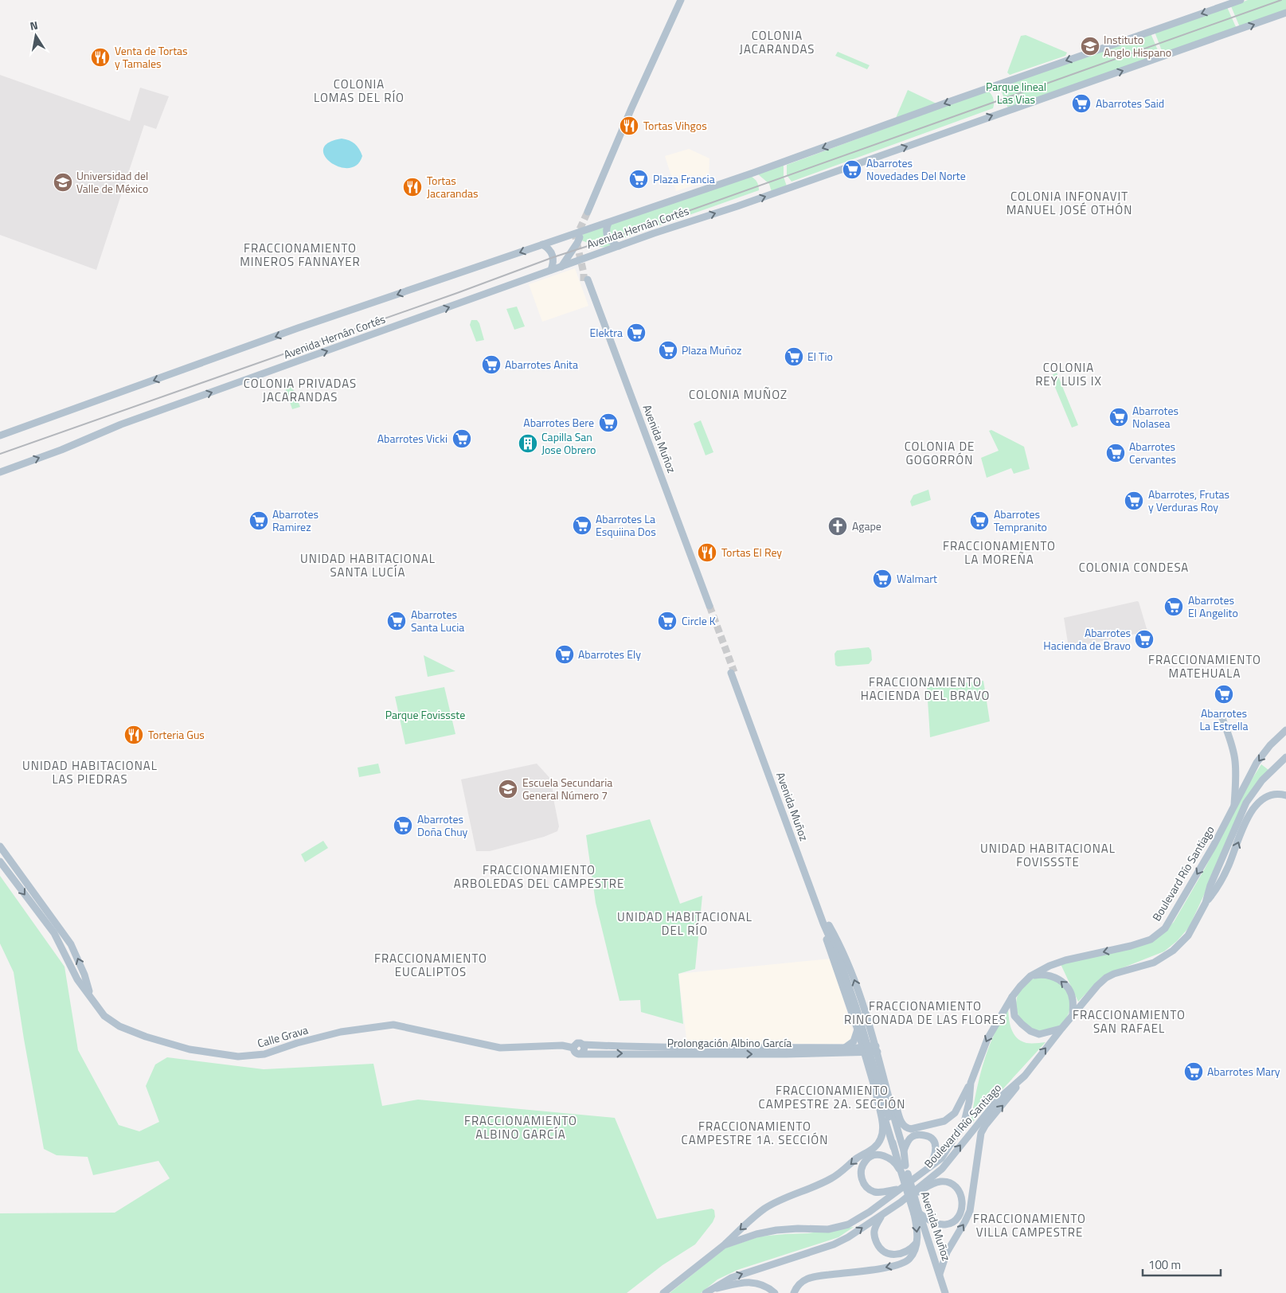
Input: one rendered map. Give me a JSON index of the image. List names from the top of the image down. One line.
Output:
{"streets":{"main road":["Avenida Hernán Cortés","Avenida Muñoz","Boulevard Río Santiago","Calle Grava","Prolongación Albino García"]},"crossings":[["Calle Grava","Prolongación Albino García"]],"districts":["COLONIA JACARANDAS","COLONIA LOMAS DEL RÍO","COLONIA INFONAVIT MANUEL JOSÉ OTHÓN","FRACCIONAMIENTO MINEROS FANNAYER","COLONIA REY LUIS IX","COLONIA PRIVADAS JACARANDAS","COLONIA MUÑOZ","COLONIA DE GOGORRÓN","FRACCIONAMIENTO LA MOREÑA","UNIDAD HABITACIONAL SANTA LUCÍA","COLONIA CONDESA","FRACCIONAMIENTO MATEHUALA","FRACCIONAMIENTO HACIENDA DEL BRAVO","UNIDAD HABITACIONAL LAS PIEDRAS","UNIDAD HABITACIONAL FOVISSSTE","FRACCIONAMIENTO ARBOLEDAS DEL CAMPESTRE","UNIDAD HABITACIONAL DEL RÍO","FRACCIONAMIENTO EUCALIPTOS","FRACCIONAMIENTO RINCONADA DE LAS FLORES","FRACCIONAMIENTO SAN RAFAEL","FRACCIONAMIENTO CAMPESTRE 2A. SECCIÓN","FRACCIONAMIENTO ALBINO GARCÍA","FRACCIONAMIENTO CAMPESTRE 1A. SECCIÓN","FRACCIONAMIENTO VILLA CAMPESTRE"],"parks":["Parque lineal Las Vias","Parque Fovissste"],"places":{"school or university":["Instituto Anglo Hispano","Universidad del Valle de México","Escuela Secundaria General Número 7"],"restaurant":["Venta de Tortas y Tamales","Tortas Vihgos","Tortas Jacarandas","Tortas El Rey","Torteria Gus"],"supermarket":["Abarrotes Said","Abarrotes Novedades Del Norte","Plaza Francia","Elektra","Plaza Muñoz","El Tio","Abarrotes Anita","Abarrotes Nolasea","Abarrotes Bere","Abarrotes Vicki","Abarrotes Cervantes","Abarrotes, Frutas y Verduras Roy","Abarrotes Ramirez","Abarrotes Tempranito","Abarrotes La Esquiina Dos","Walmart","Abarrotes El Angelito","Abarrotes Santa Lucia","Circle K","Abarrotes Hacienda de Bravo","Abarrotes Ely","Abarrotes La Estrella","Abarrotes Doña Chuy","Abarrotes Mary"],"building":["Capilla San Jose Obrero"],"church":["Agape"]},"scale_bar":"100 m","north":"top"}
